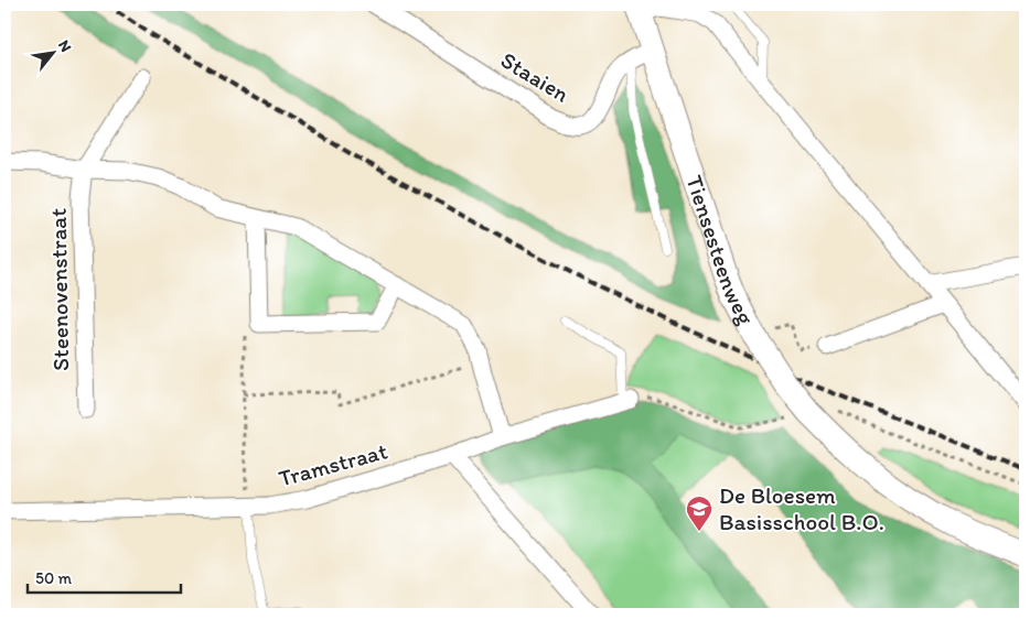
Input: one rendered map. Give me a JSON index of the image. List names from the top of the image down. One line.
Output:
{"streets":{"main road":["Tiensesteenweg"],"street":["Staaien","Steenovenstraat","Tramstraat"]},"crossings":[["Staaien","Tiensesteenweg"]],"places":{"school or university":["De Bloesem Basisschool B.O."]},"scale_bar":"50 m","north":"top right"}
